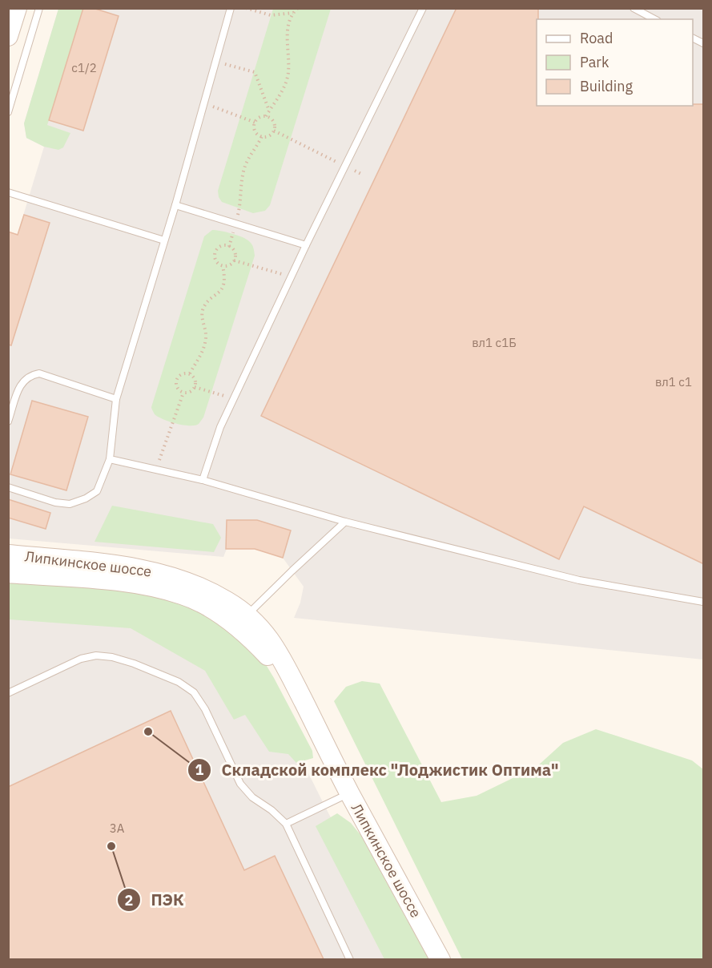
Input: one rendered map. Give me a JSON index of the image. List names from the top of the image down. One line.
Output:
{"streets":{"street":["Липкинское шоссе"]},"places":["Складской комплекс \"Лоджистик Оптима\"","ПЭК"],"house_numbers":["с1/2","вл1 с1Б","вл1 с1","3А"],"legend":["Road","Park","Building"]}
